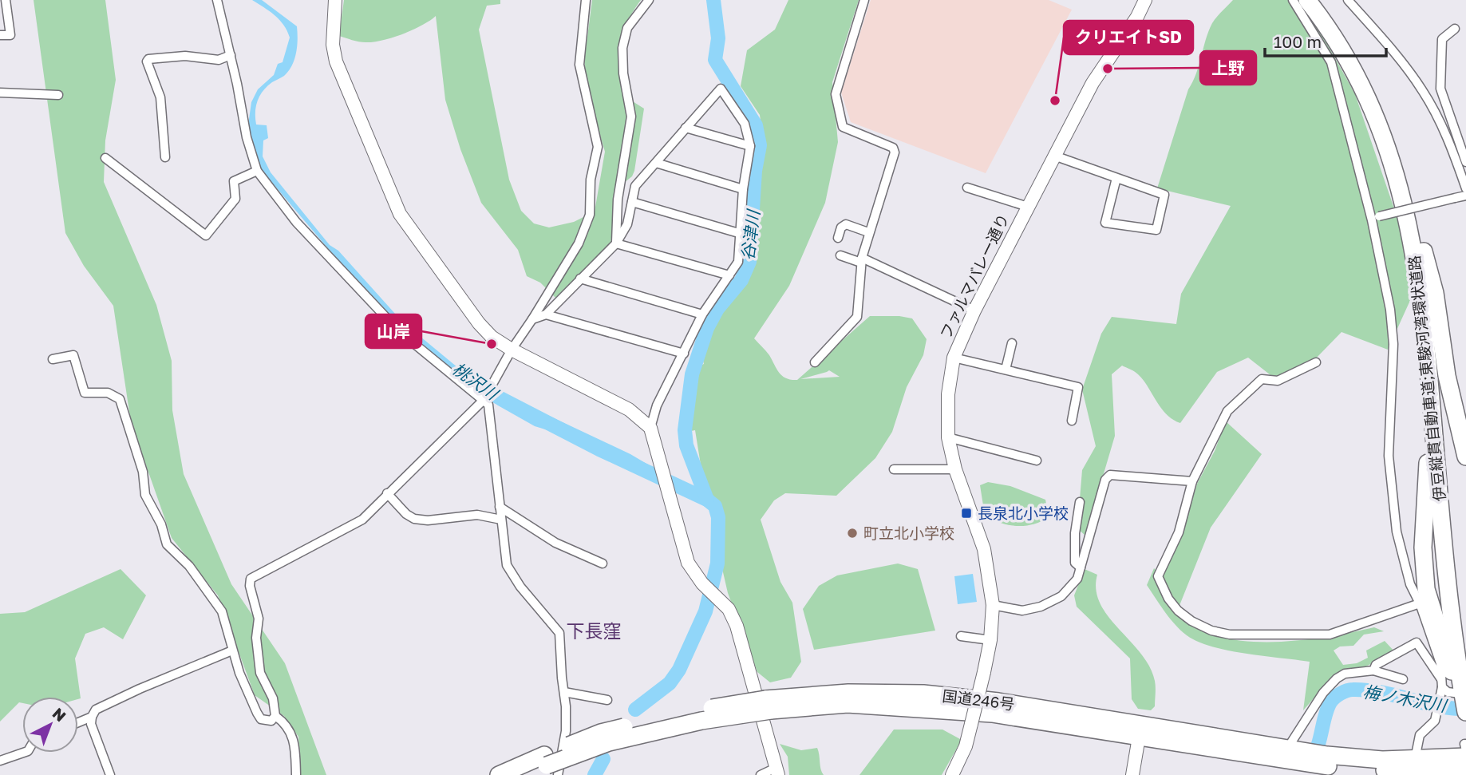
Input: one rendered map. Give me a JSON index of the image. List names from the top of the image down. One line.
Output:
{"streets":{"highway":["伊豆縦貫自動車道;東駿河湾環状道路","国道246号"],"street":["ファルマバレー通り"]},"districts":["下長窪"],"water":["谷津川","桃沢川","梅ノ木沢川"],"places":{"other":["上野","クリエイトSD","山岸","町立北小学校"],"transit":["長泉北小学校"]},"scale_bar":"100 m","north":"top right"}
